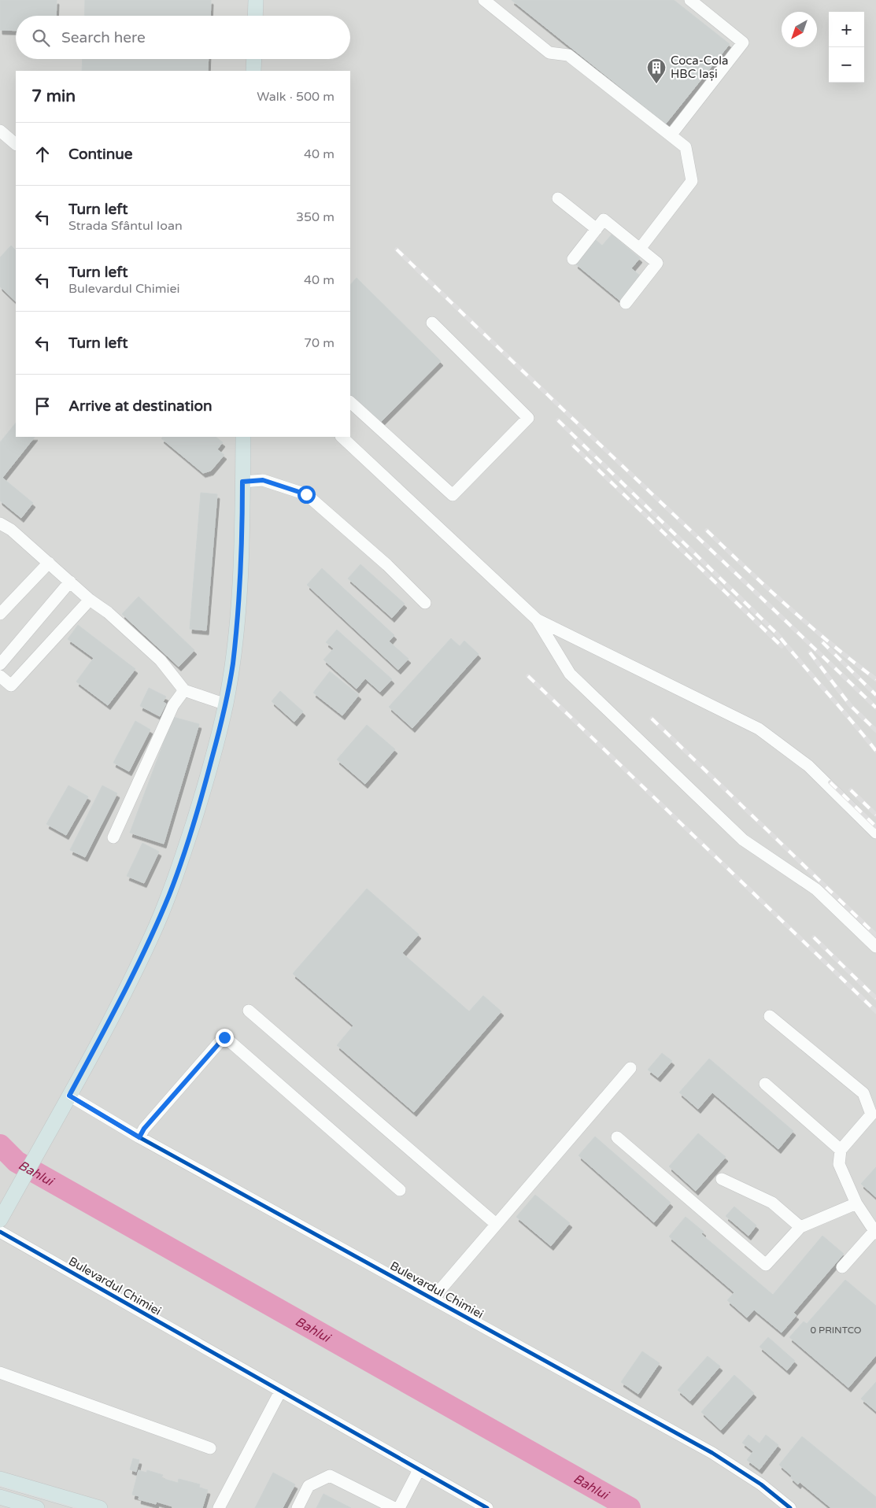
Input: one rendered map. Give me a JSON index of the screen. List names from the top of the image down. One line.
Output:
{"streets":{"street":["Bulevardul Chimiei"]},"water":["Bahlui"],"places":{"building":["Coca-Cola HBC Iași"]},"house_numbers":["0 PRINTCO"],"north":"bottom left","page":{"map_buttons":["+","−"],"search":"Search here","heading":["7 min","Walk · 500 m"],"list":[["Continue","40 m"],["Turn left","Strada Sfântul Ioan","350 m"],["Turn left","Bulevardul Chimiei","40 m"],["Turn left","70 m"],"Arrive at destination"]}}
